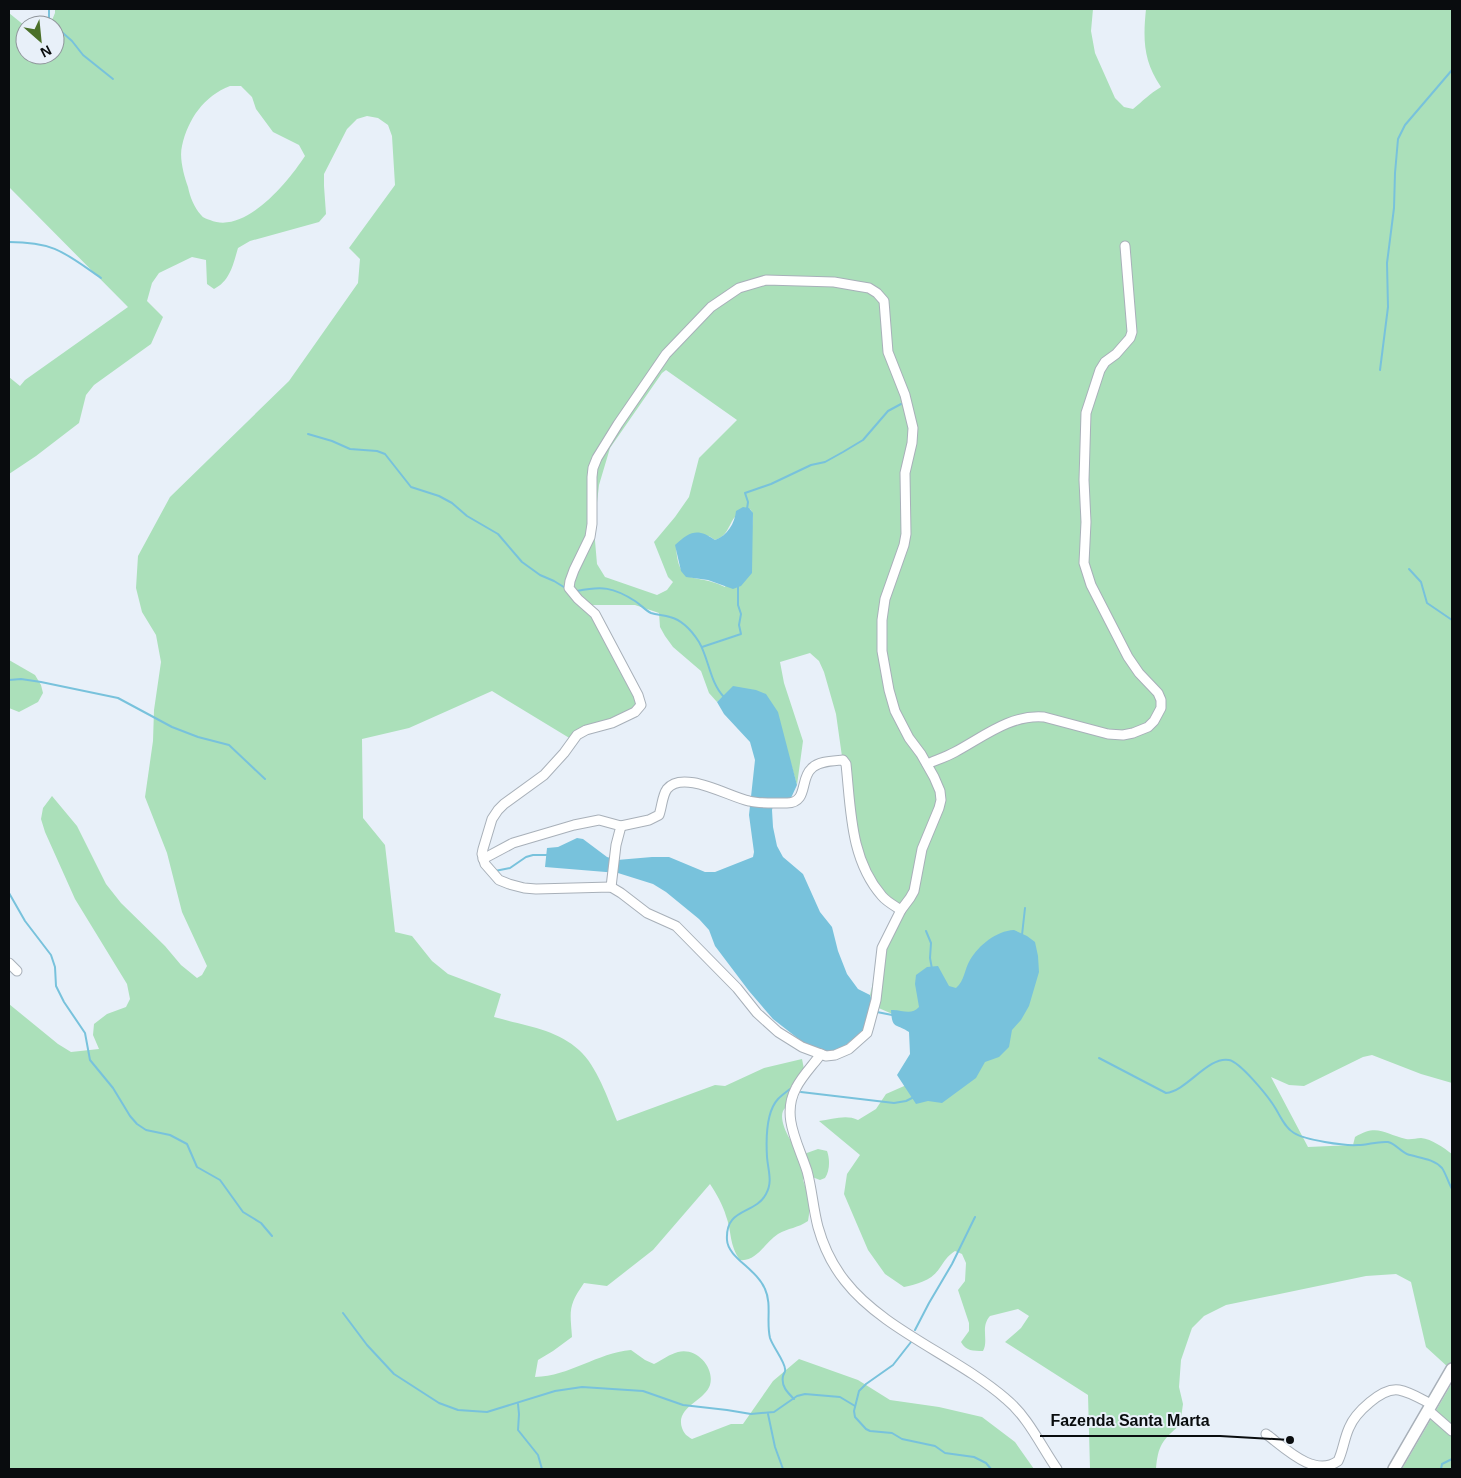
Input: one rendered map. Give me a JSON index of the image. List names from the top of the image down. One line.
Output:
{"places":["Fazenda Santa Marta"],"north":"bottom right"}
